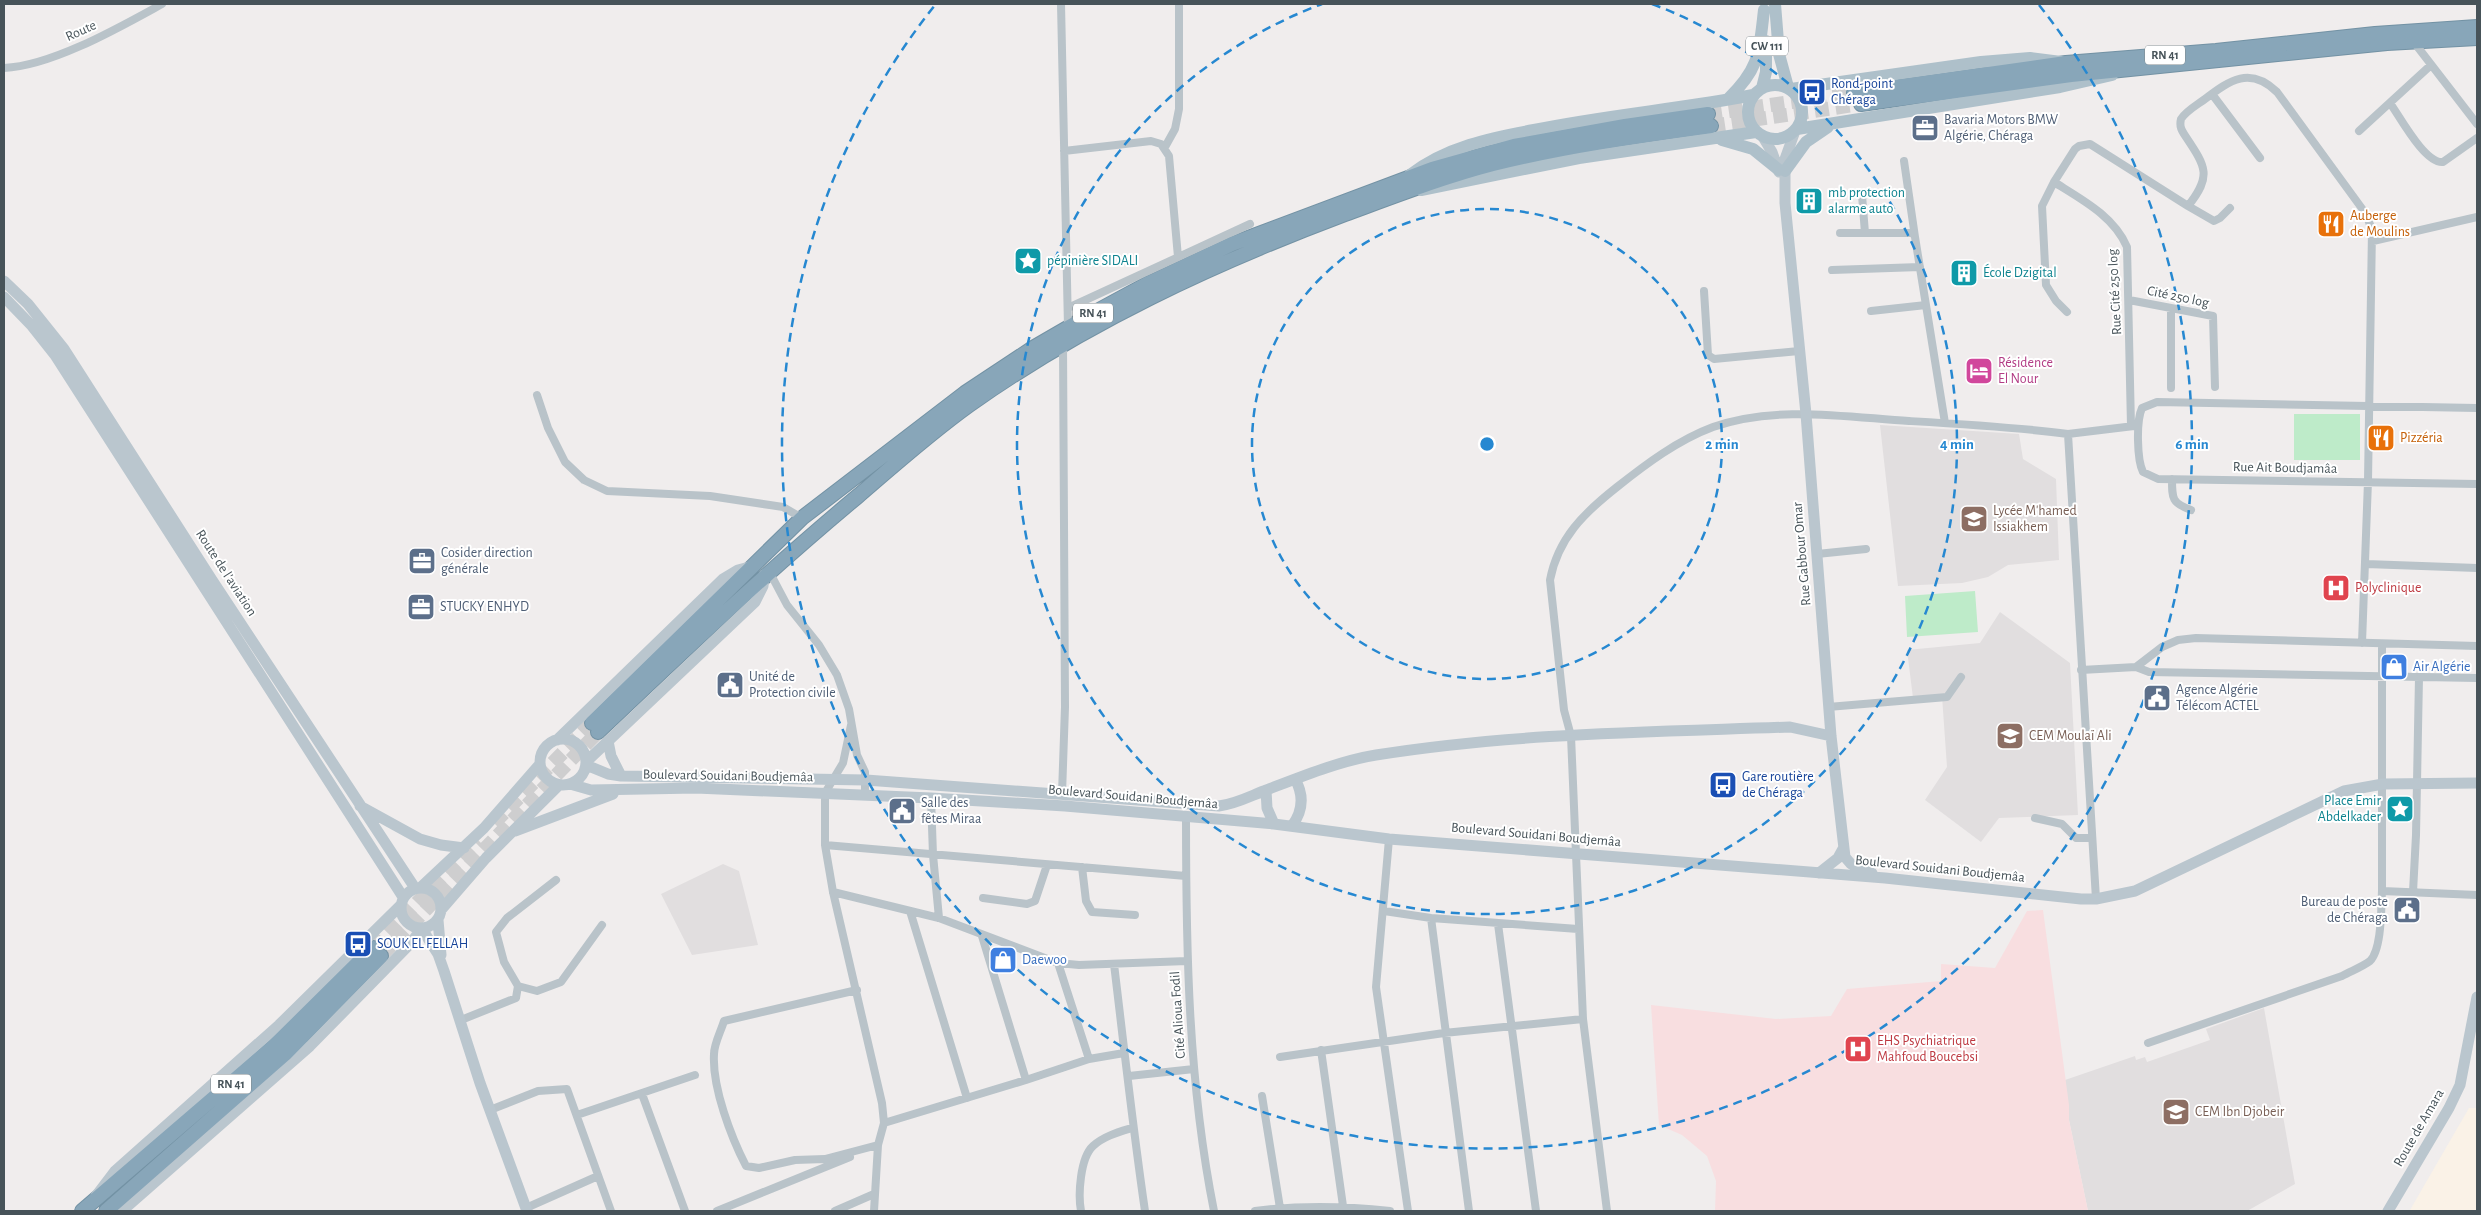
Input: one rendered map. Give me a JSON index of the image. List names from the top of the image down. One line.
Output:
{"streets":{"highway":["RN 41"],"main road":["CW 111","Rue Gabbour Omar","Route de l'aviation","Boulevard Souidani Boudjemâa","Route de Amara"],"street":["Route","Rue Cité 250 log","Cité 250 log","Rue Ait Boudjamâa","Cité Alioua Fodil"]},"crossings":[["CW 111","Rue Gabbour Omar"],["Rue Cité 250 log","Cité 250 log"],["Rue Cité 250 log","Rue Ait Boudjamâa"],["Rue Gabbour Omar","Boulevard Souidani Boudjemâa"],["Boulevard Souidani Boudjemâa","Cité Alioua Fodil"]],"places":{"bus stop":["Rond-point Chéraga","Gare routière de Chéraga","SOUK EL FELLAH"],"office":["Bavaria Motors BMW Algérie, Chéraga","Cosider direction générale","STUCKY ENHYD"],"building":["mb protection alarme auto","École Dzigital"],"restaurant":["Auberge de Moulins","Pizzéria"],"place":["pépinière SIDALI","Place Emir Abdelkader"],"hotel":["Résidence El Nour"],"school or university":["Lycée M'hamed Issiakhem","CEM Moulaï Ali","CEM Ibn Djobeir"],"hospital":["Polyclinique","EHS Psychiatrique Mahfoud Boucebsi"],"shop":["Air Algérie","Daewoo"],"public building":["Unité de Protection civile","Agence Algérie Télécom ACTEL","Salle des fêtes Miraa","Bureau de poste de Chéraga"]},"rings":["2 min","4 min","6 min"]}
